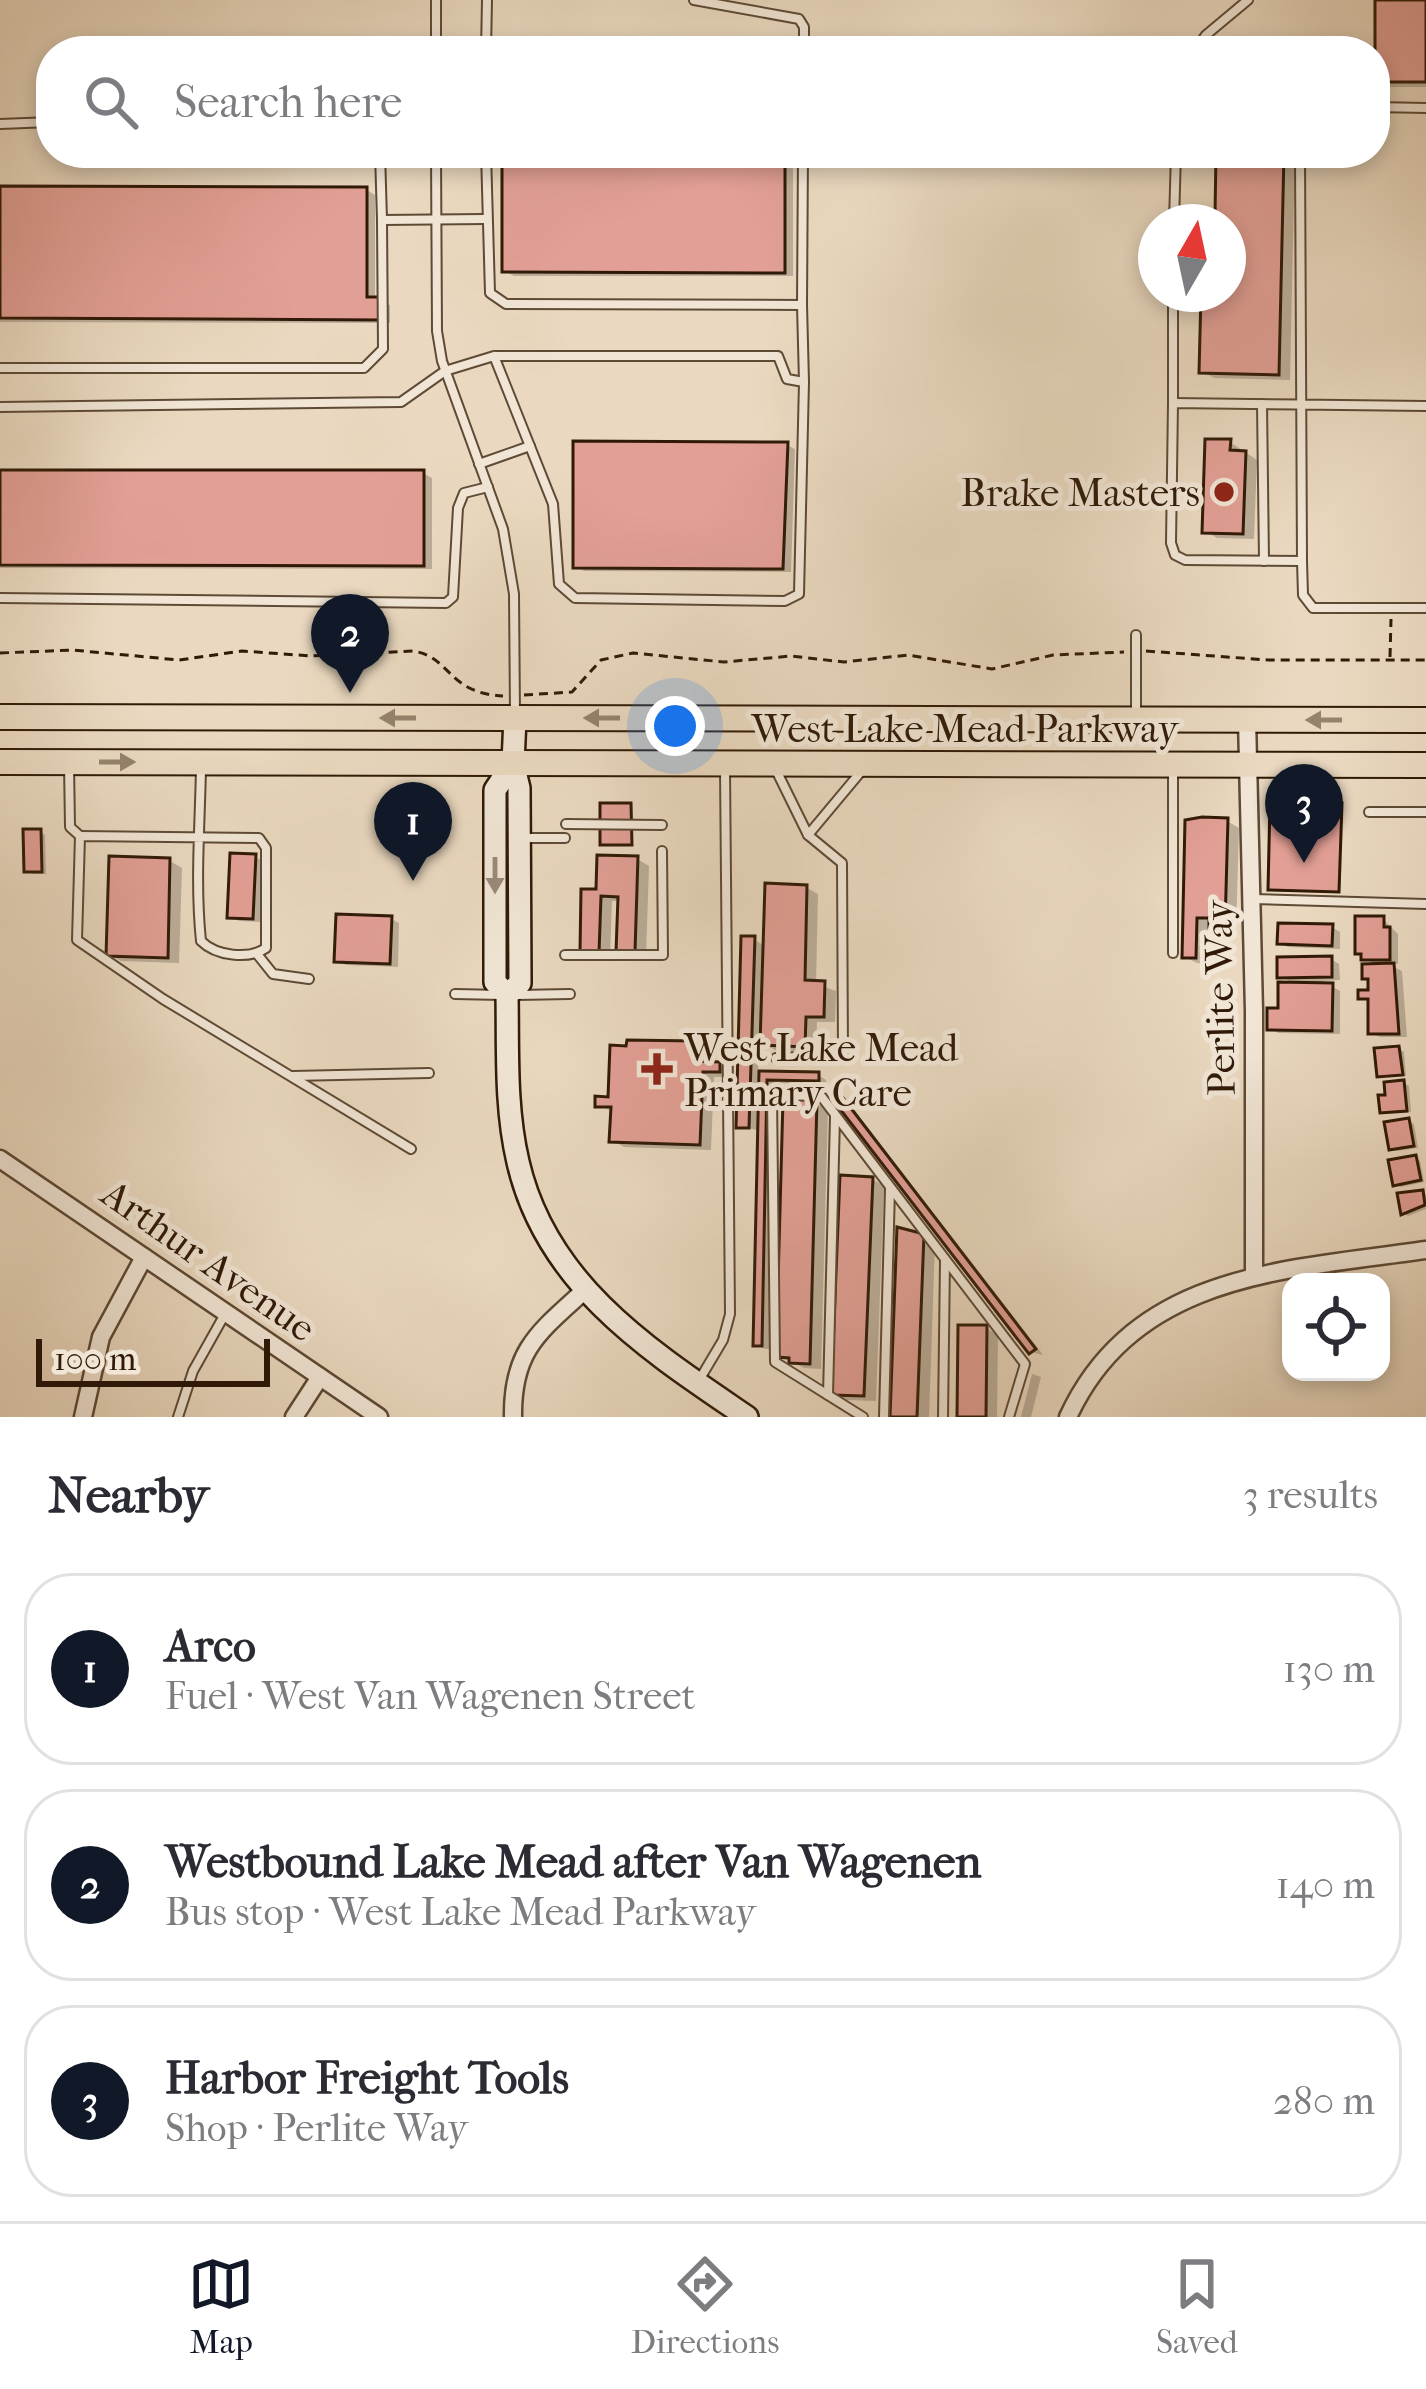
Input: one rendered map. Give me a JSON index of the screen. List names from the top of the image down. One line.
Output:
{"streets":{"main road":["West Lake Mead Parkway"],"street":["Perlite Way","Arthur Avenue"]},"crossings":[["West Lake Mead Parkway","Perlite Way"]],"places":{"other":["Brake Masters"],"health":["West Lake Mead Primary Care"]},"scale_bar":"100 m","north":"top","page":{"search":"Search here","pins":["2","3","1"],"scale":"100 m","heading":["Nearby","3 results"],"list":[{"mark":"1","name":"Arco","note":"Fuel · West Van Wagenen Street","value":"130 m"},{"mark":"2","name":"Westbound Lake Mead after Van Wagenen","note":"Bus stop · West Lake Mead Parkway","value":"140 m"},{"mark":"3","name":"Harbor Freight Tools","note":"Shop · Perlite Way","value":"280 m"}],"nav":["Map","Directions","Saved"]}}
